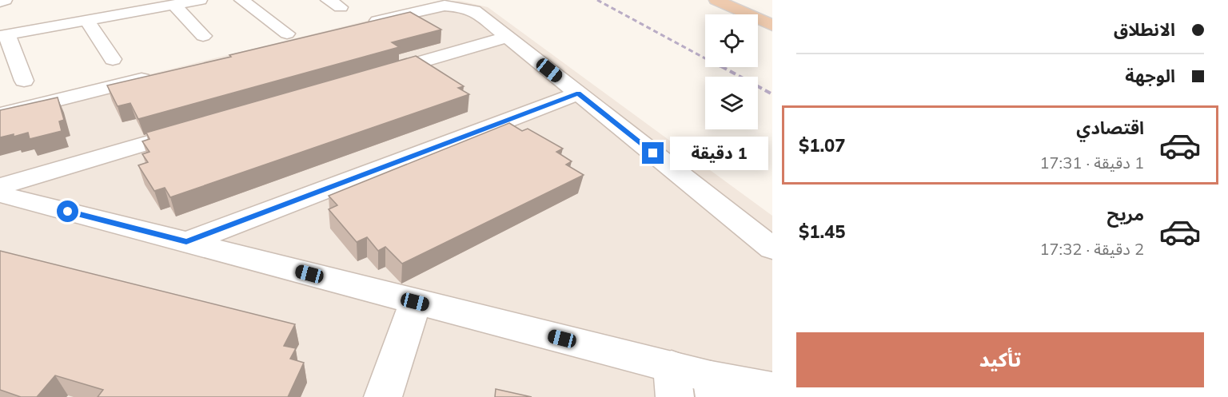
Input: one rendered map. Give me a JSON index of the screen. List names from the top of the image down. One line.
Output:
{"page":{"banner":["الانطلاق","الوجهة"],"list":[{"name":"اقتصادي","note":"1 دقيقة · 17:31","value":"$1.07"},{"name":"مريح","note":"2 دقيقة · 17:32","value":"$1.45"}],"bubble":"1 دقيقة","buttons":"تأكيد"}}
